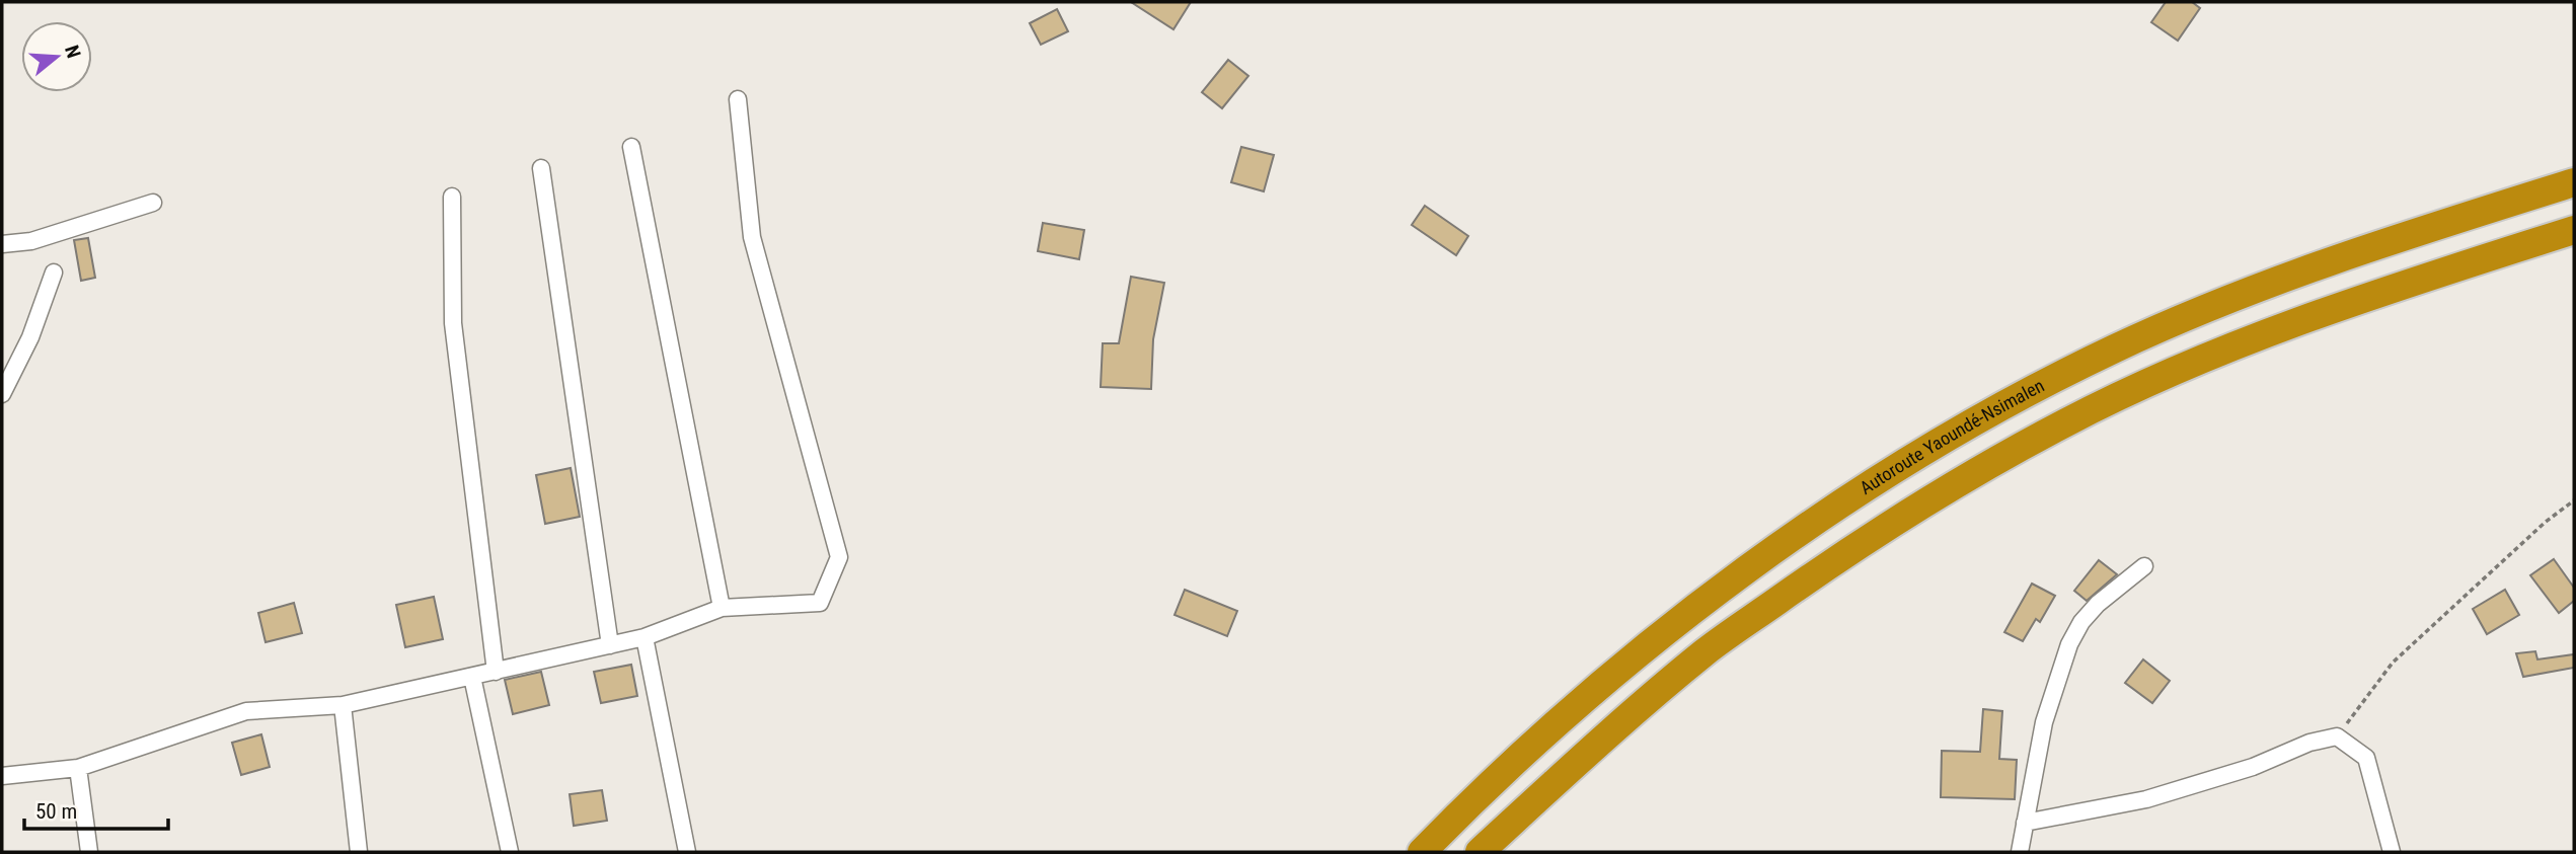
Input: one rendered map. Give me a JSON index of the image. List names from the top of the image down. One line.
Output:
{"streets":{"highway":["Autoroute Yaoundé-Nsimalen"]},"scale_bar":"50 m","north":"right"}
